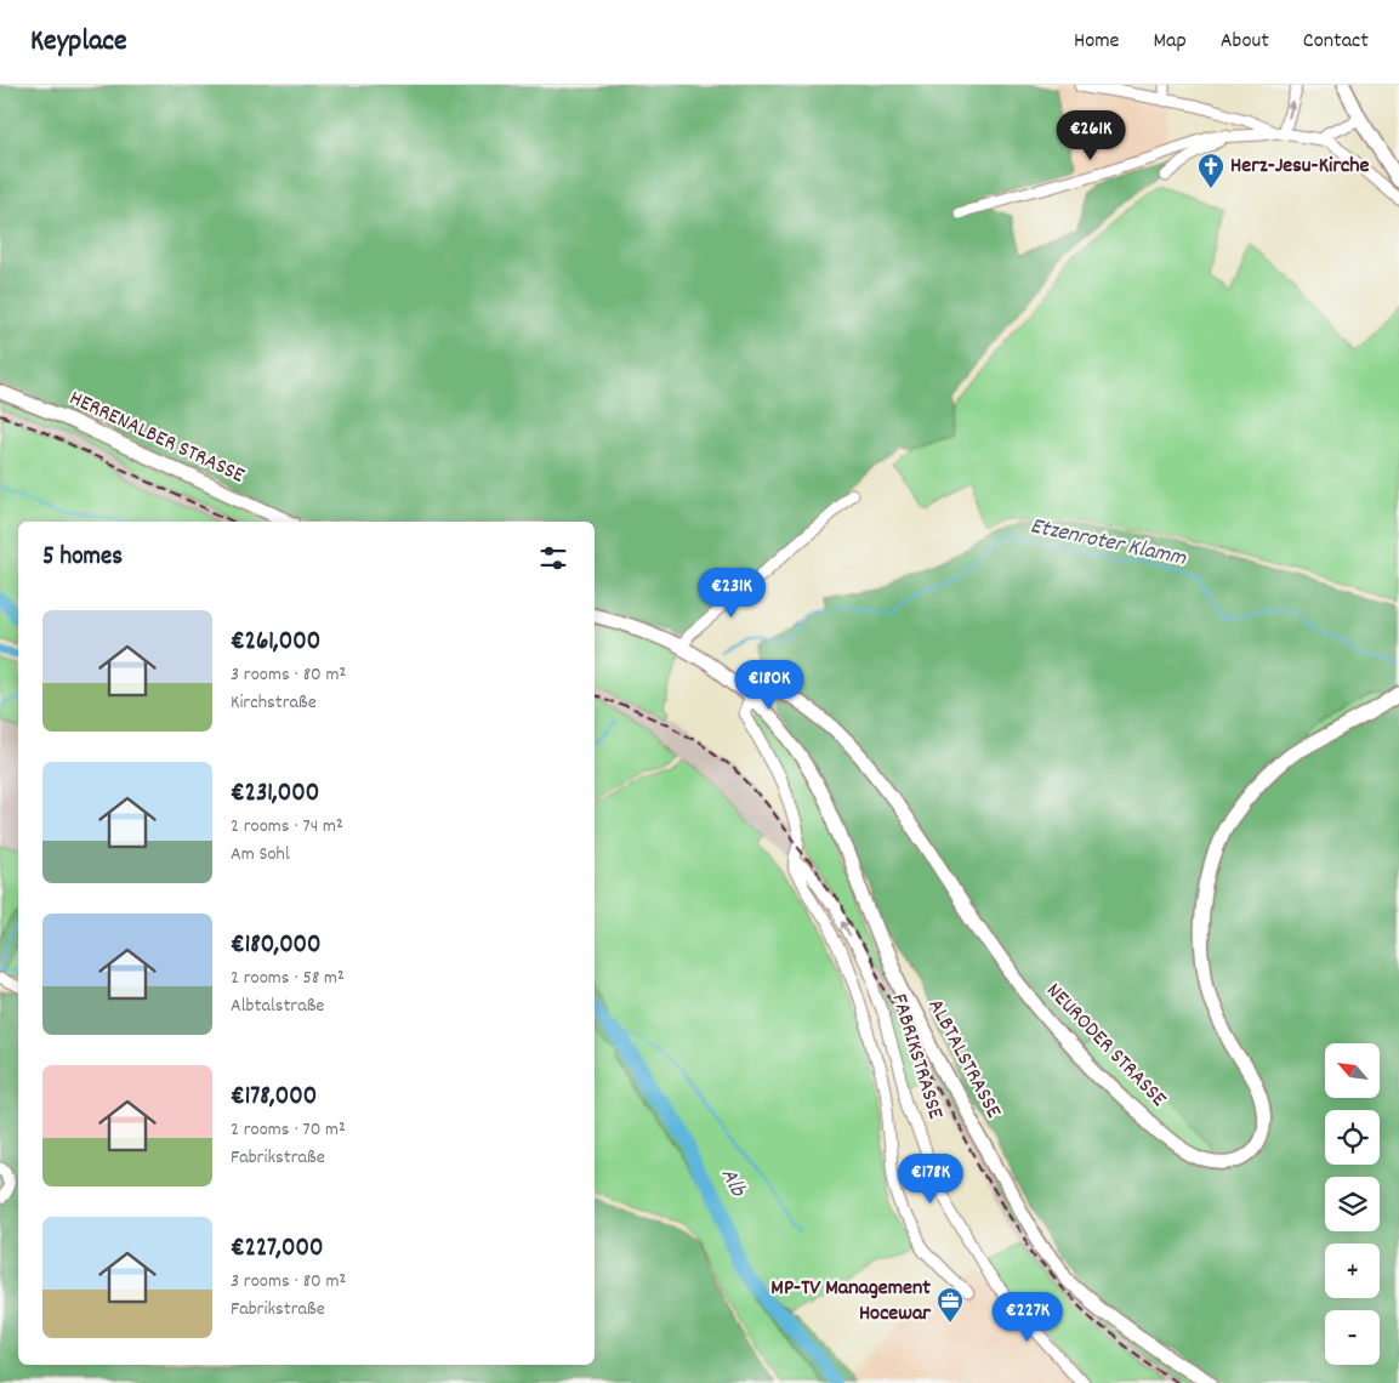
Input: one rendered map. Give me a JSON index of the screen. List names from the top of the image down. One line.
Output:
{"streets":{"street":["HERRENALBER STRASSE","NEURODER STRASSE","FABRIKSTRASSE","ALBTALSTRASSE"]},"crossings":[["NEURODER STRASSE","FABRIKSTRASSE"],["NEURODER STRASSE","ALBTALSTRASSE"],["FABRIKSTRASSE","ALBTALSTRASSE"]],"water":["Etzenroter Klamm","Alb"],"places":{"church":["Herz-Jesu-Kirche"],"office":["MP-TV Management Hocewar"]},"north":"top left","page":{"header":"Keyplace","nav":["Home","Map","About","Contact"],"price":["€261K","€231K","€180K","€178K","€227K"],"heading":"5 homes","list":[{"name":"€261,000","note":"3 rooms · 80 m² · Kirchstraße"},{"name":"€231,000","note":"2 rooms · 74 m² · Am Sohl"},{"name":"€180,000","note":"2 rooms · 58 m² · Albtalstraße"},{"name":"€178,000","note":"2 rooms · 70 m² · Fabrikstraße"},{"name":"€227,000","note":"3 rooms · 80 m² · Fabrikstraße"}],"map_buttons":["+","−"]}}
